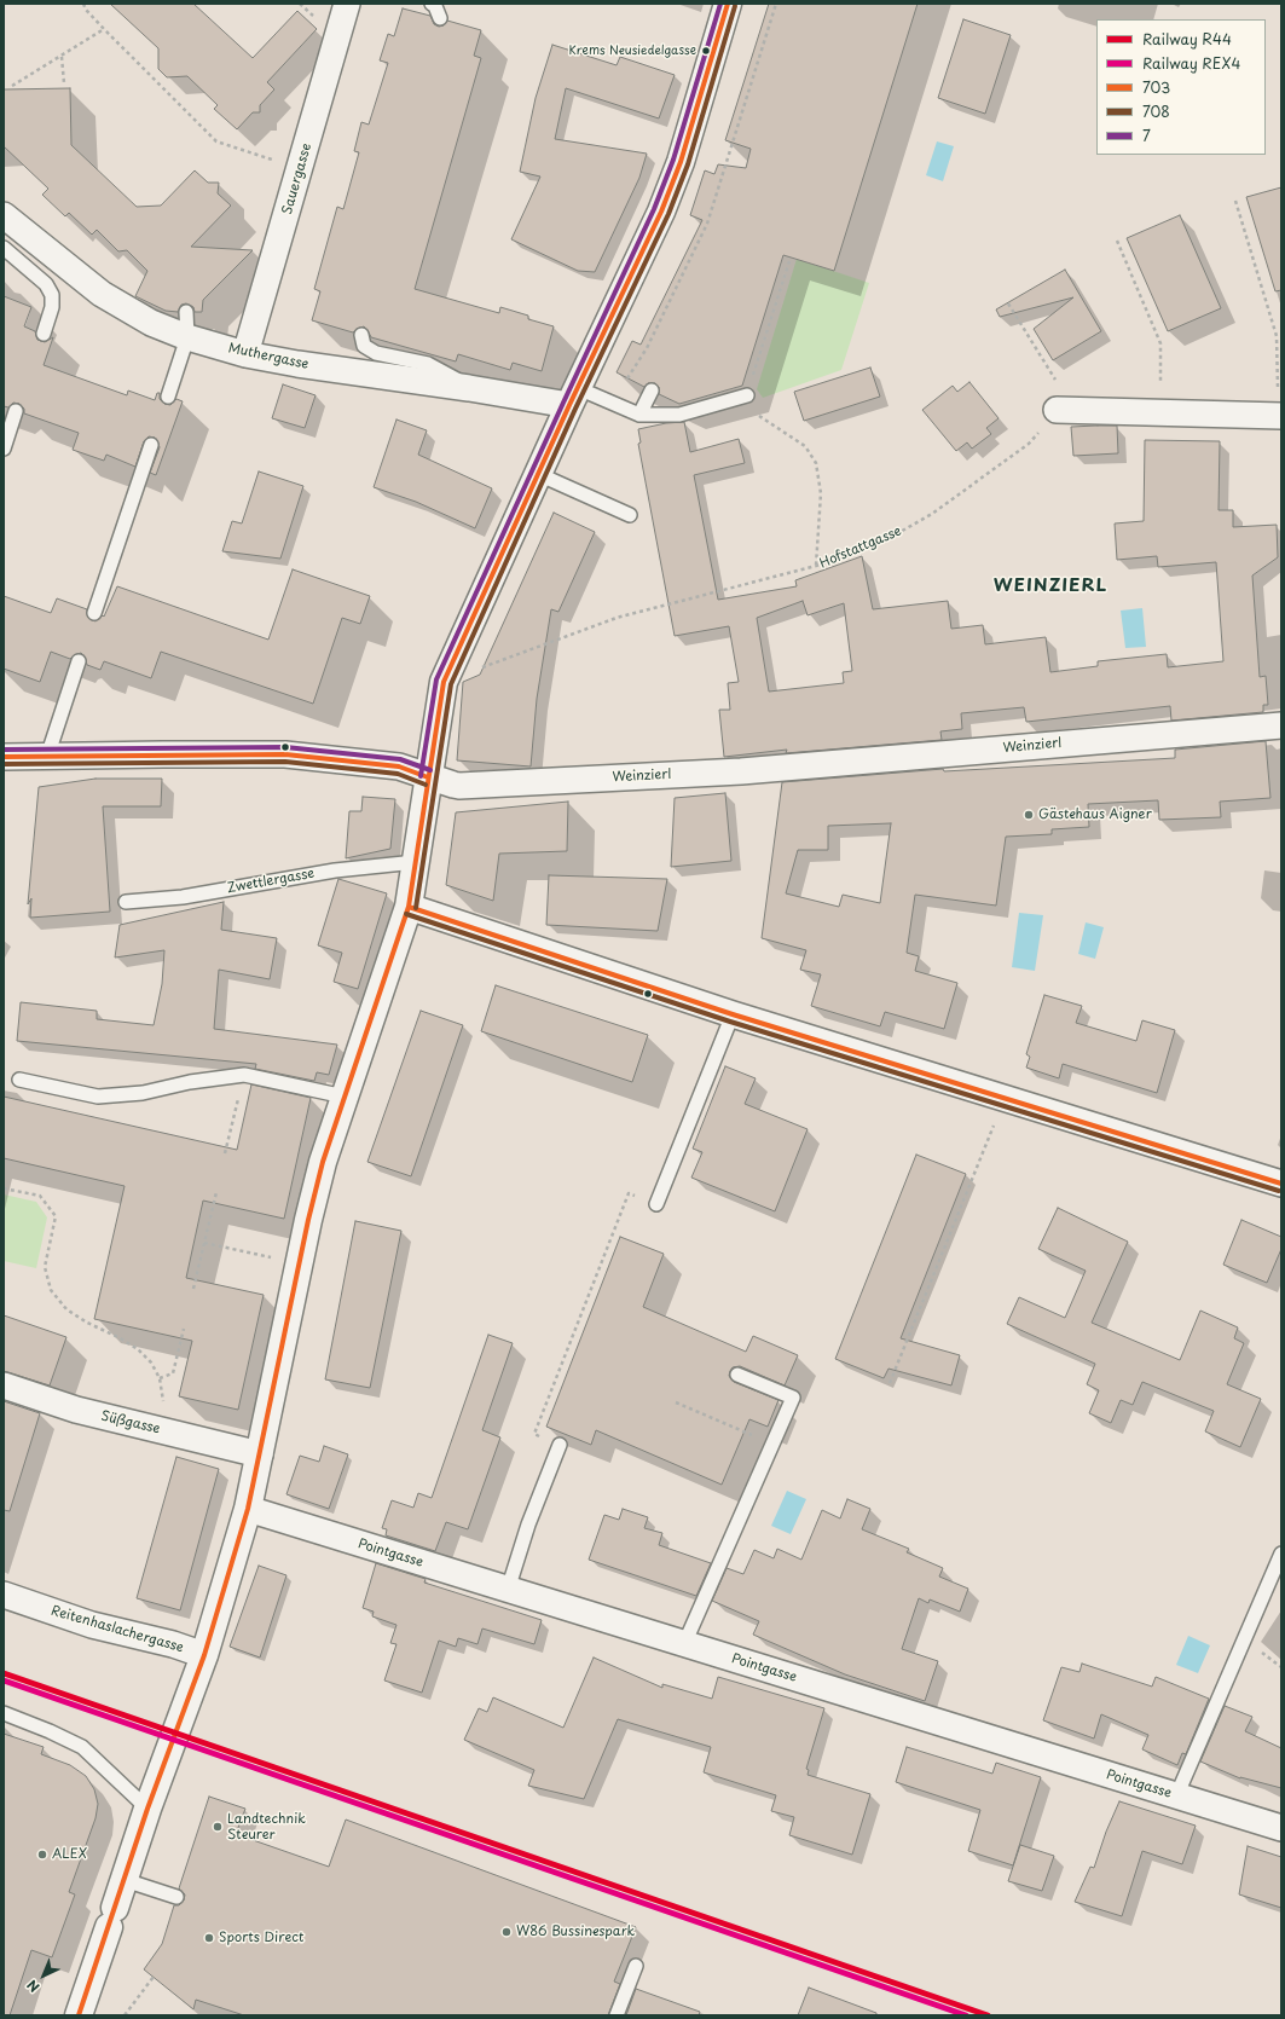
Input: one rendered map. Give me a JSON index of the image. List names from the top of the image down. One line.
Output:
{"streets":{"street":["Sauergasse","Muthergasse","Weinzierl","Süßgasse","Pointgasse","Reitenhaslachergasse"],"lane":["Zwettlergasse"],"path":["Hofstattgasse"]},"crossings":[["Sauergasse","Muthergasse"]],"districts":["WEINZIERL"],"places":["Krems Neusiedelgasse","Gästehaus Aigner","Landtechnik Steurer","ALEX","W86 Bussinespark","Sports Direct"],"lines":["transit line 703","transit line 7","transit line 708","rail line R44","rail line REX4"],"legend":["Railway R44","Railway REX4","703","708","7"],"north":"bottom left"}
